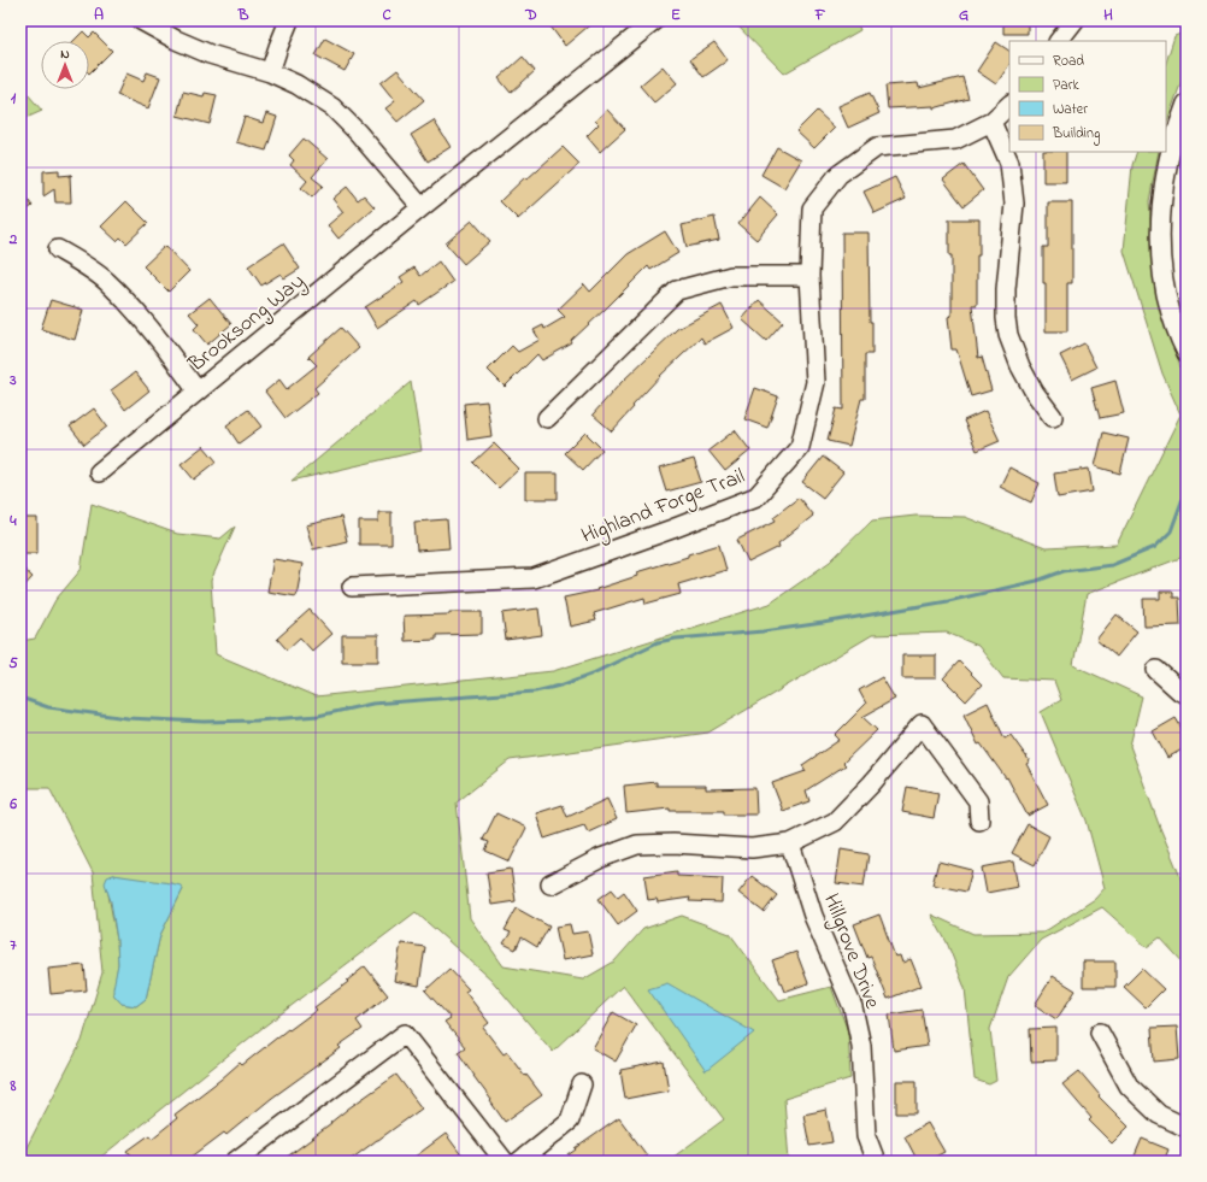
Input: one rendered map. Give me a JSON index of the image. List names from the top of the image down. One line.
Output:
{"streets":{"street":["Brooksong Way","Highland Forge Trail","Hillgrove Drive"]},"legend":["Road","Park","Water","Building"],"north":"top","grid":{"columns":["A","B","C","D","E","F","G","H"],"rows":["1","2","3","4","5","6","7","8"]}}
